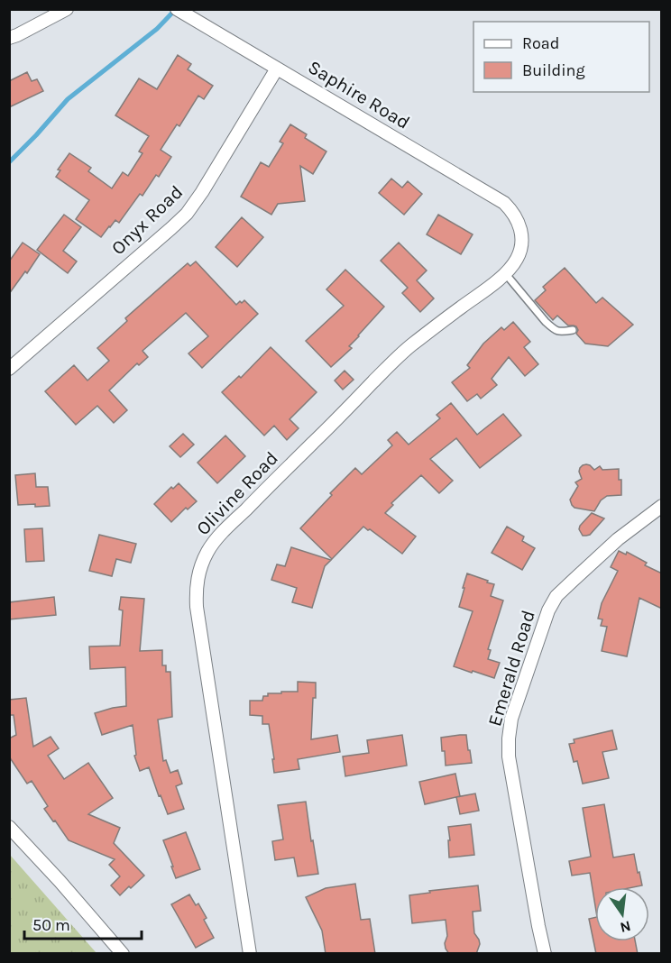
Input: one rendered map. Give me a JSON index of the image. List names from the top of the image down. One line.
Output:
{"streets":{"street":["Saphire Road","Onyx Road","Olivine Road","Emerald Road"]},"crossings":[["Saphire Road","Onyx Road"],["Saphire Road","Olivine Road"]],"legend":["Road","Building"],"scale_bar":"50 m","north":"bottom"}
